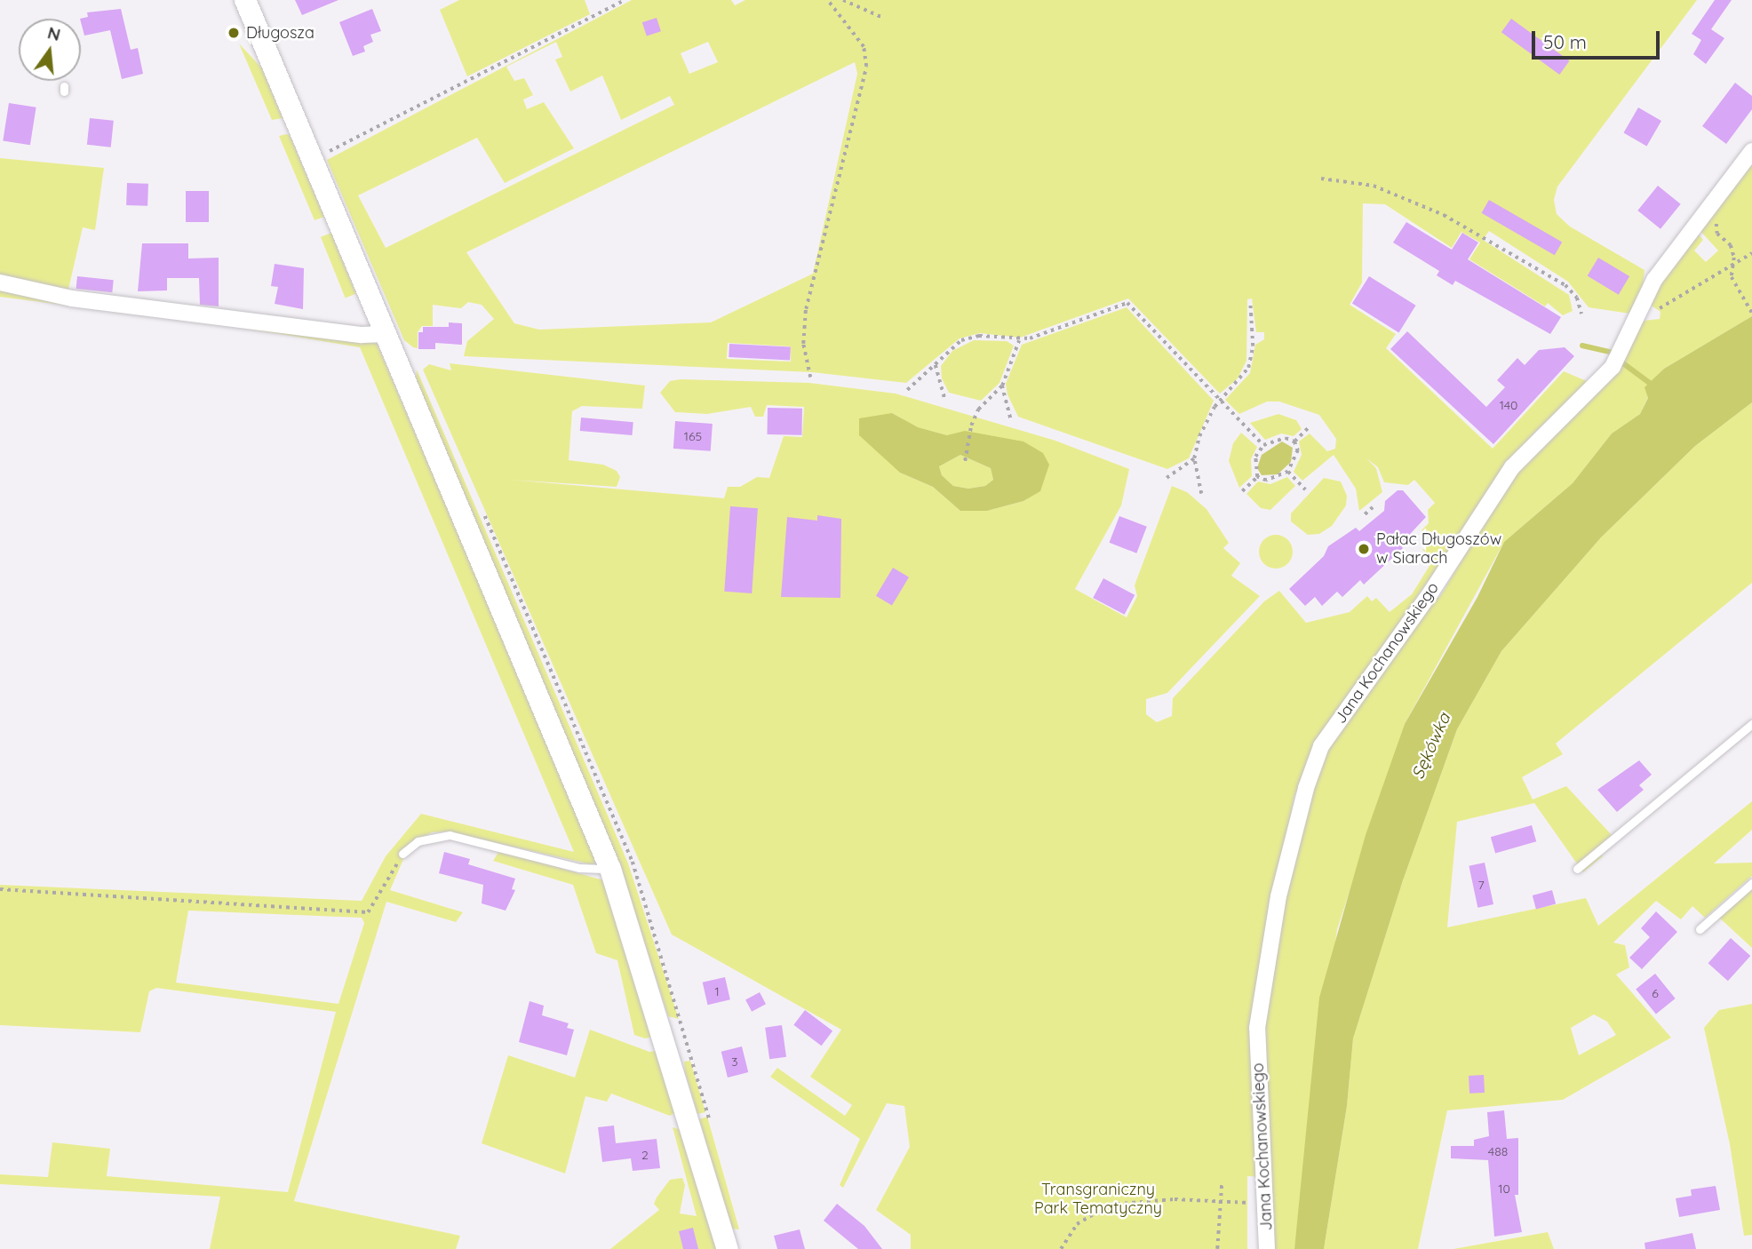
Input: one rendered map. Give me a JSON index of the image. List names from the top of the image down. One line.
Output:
{"streets":{"street":["Jana Kochanowskiego"]},"water":["Sękówka"],"parks":["Transgraniczny Park Tematyczny"],"places":["Długosza","Pałac Długoszów w Siarach"],"house_numbers":["140","165","7","1","6","3","488","2","10"],"scale_bar":"50 m","north":"top"}
